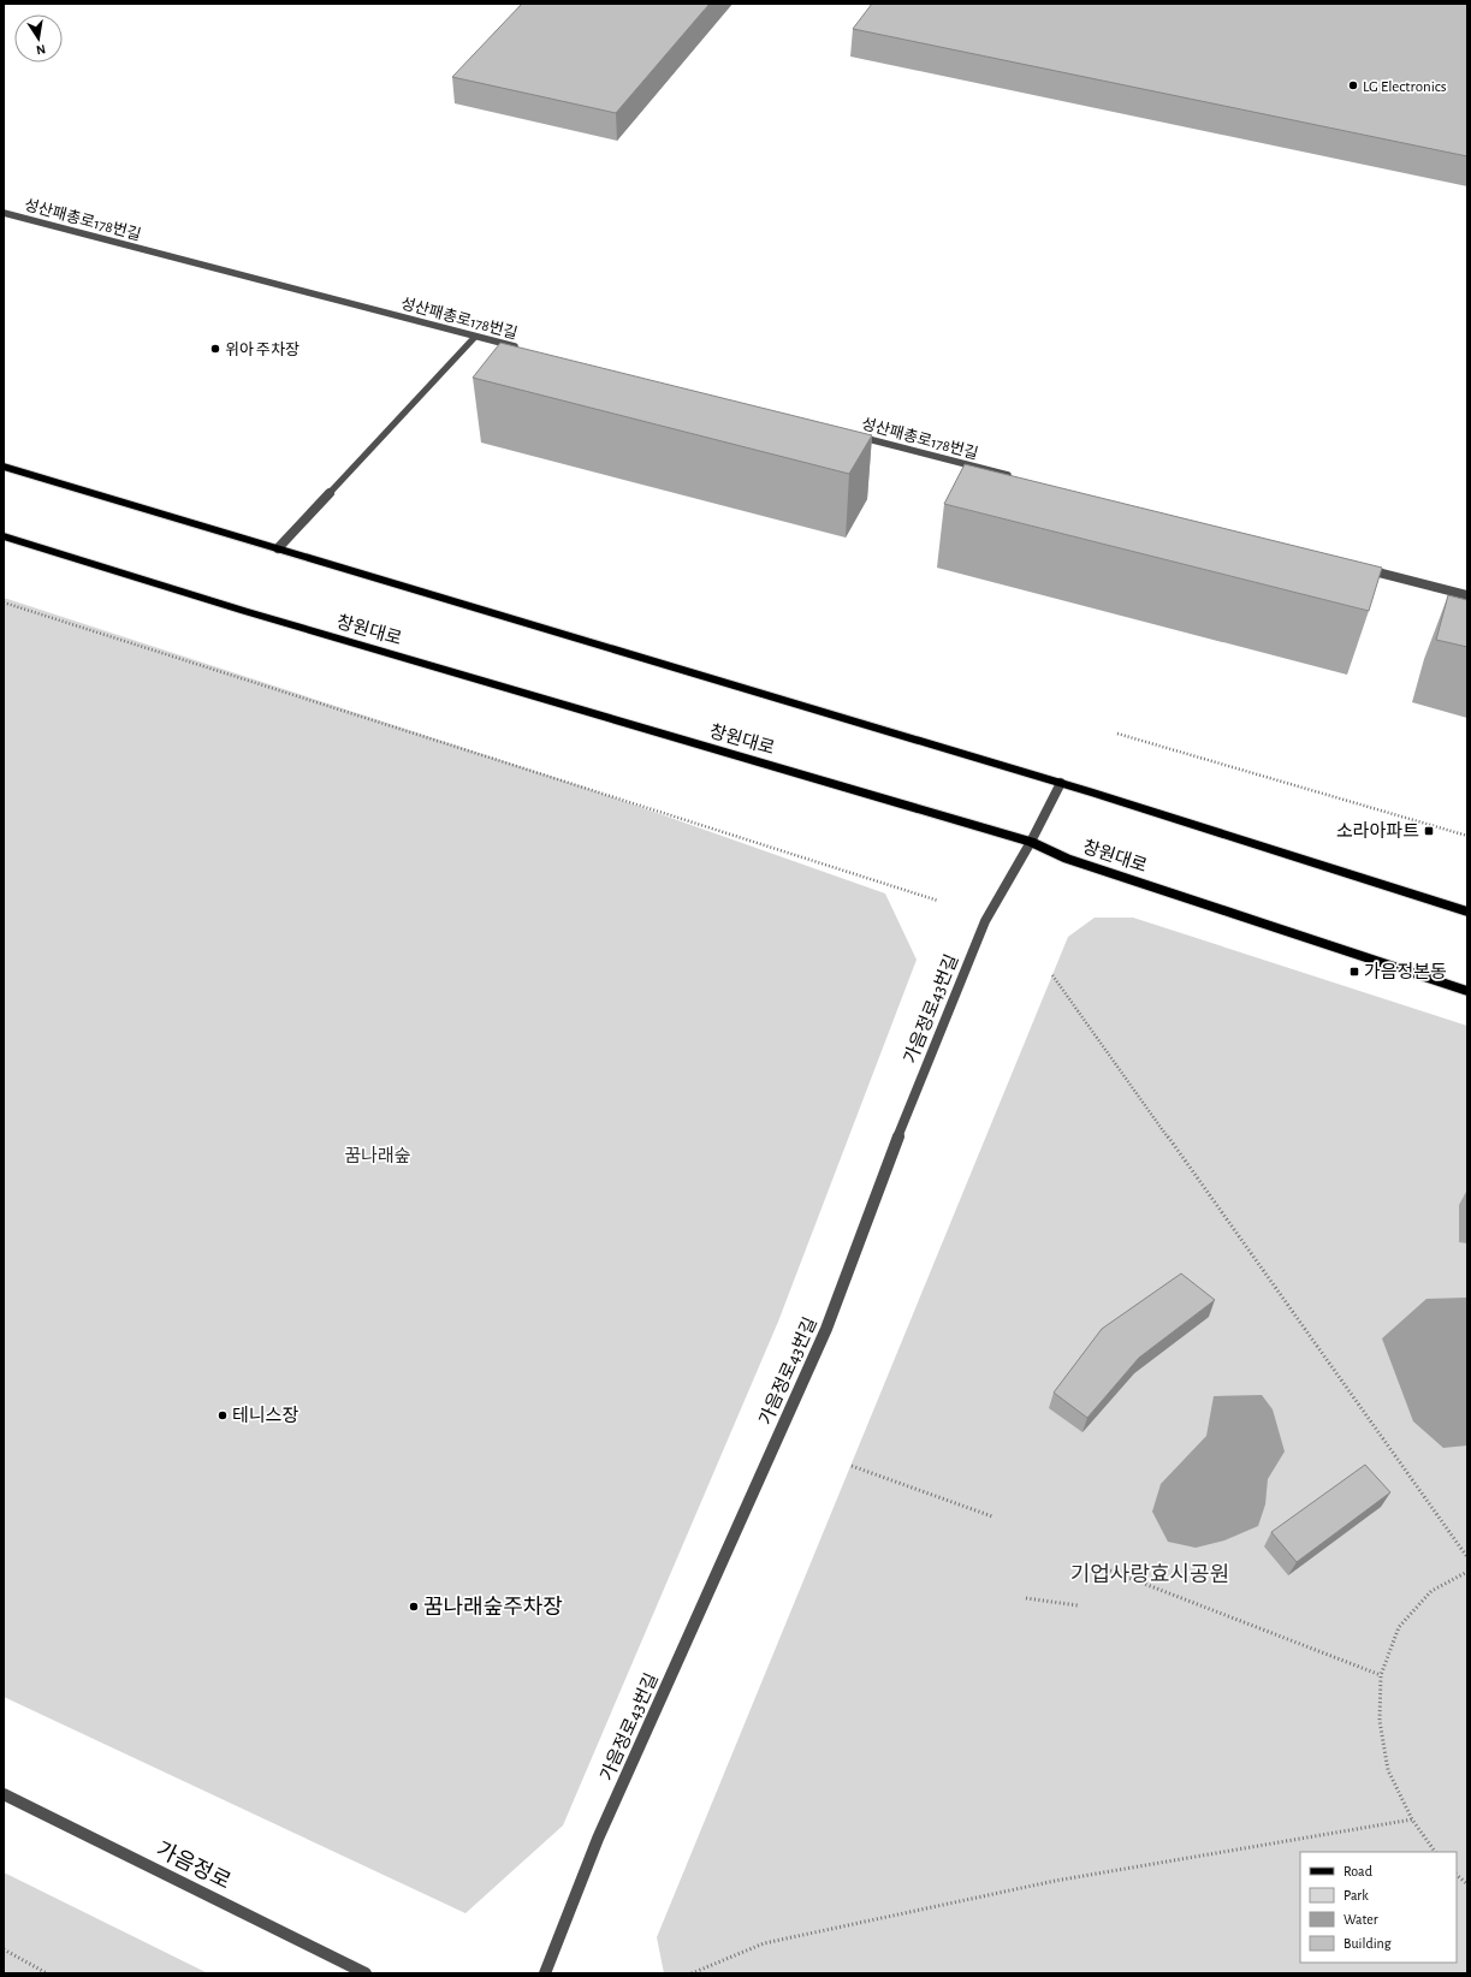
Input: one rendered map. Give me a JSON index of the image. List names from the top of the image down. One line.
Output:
{"streets":{"main road":["창원대로"],"street":["성산패총로178번길","가음정로43번길","가음정로"]},"crossings":[["창원대로","가음정로43번길"]],"parks":["꿈나래숲","기업사랑효시공원"],"places":{"other":["LG Electronics","위아 주차장","테니스장","꿈나래숲주차장"],"transit":["소라아파트","가음정본동"]},"legend":["Road","Park","Water","Building"],"north":"bottom"}
